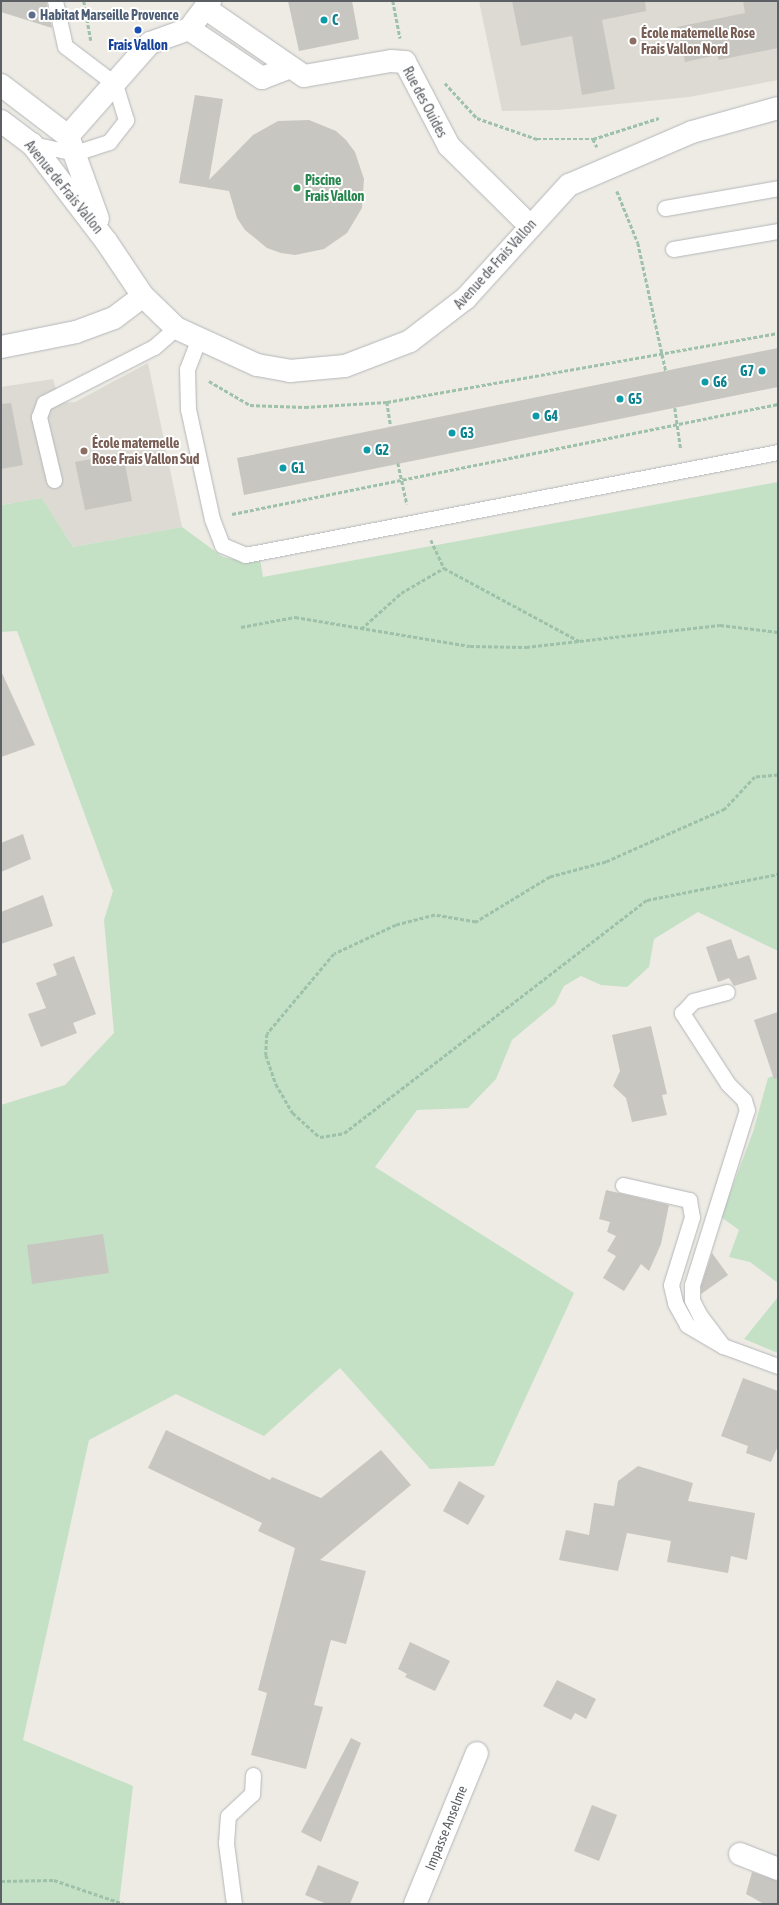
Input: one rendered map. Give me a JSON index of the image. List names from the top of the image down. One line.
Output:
{"streets":{"street":["Rue des Ouides","Avenue de Frais Vallon","Impasse Anselme"]},"crossings":[["Rue des Ouides","Avenue de Frais Vallon"]],"places":["Habitat Marseille Provence","C","Frais Vallon","École maternelle Rose Frais Vallon Nord","Piscine Frais Vallon","G7","G6","G5","G4","G3","G2","École maternelle Rose Frais Vallon Sud","G1"]}
